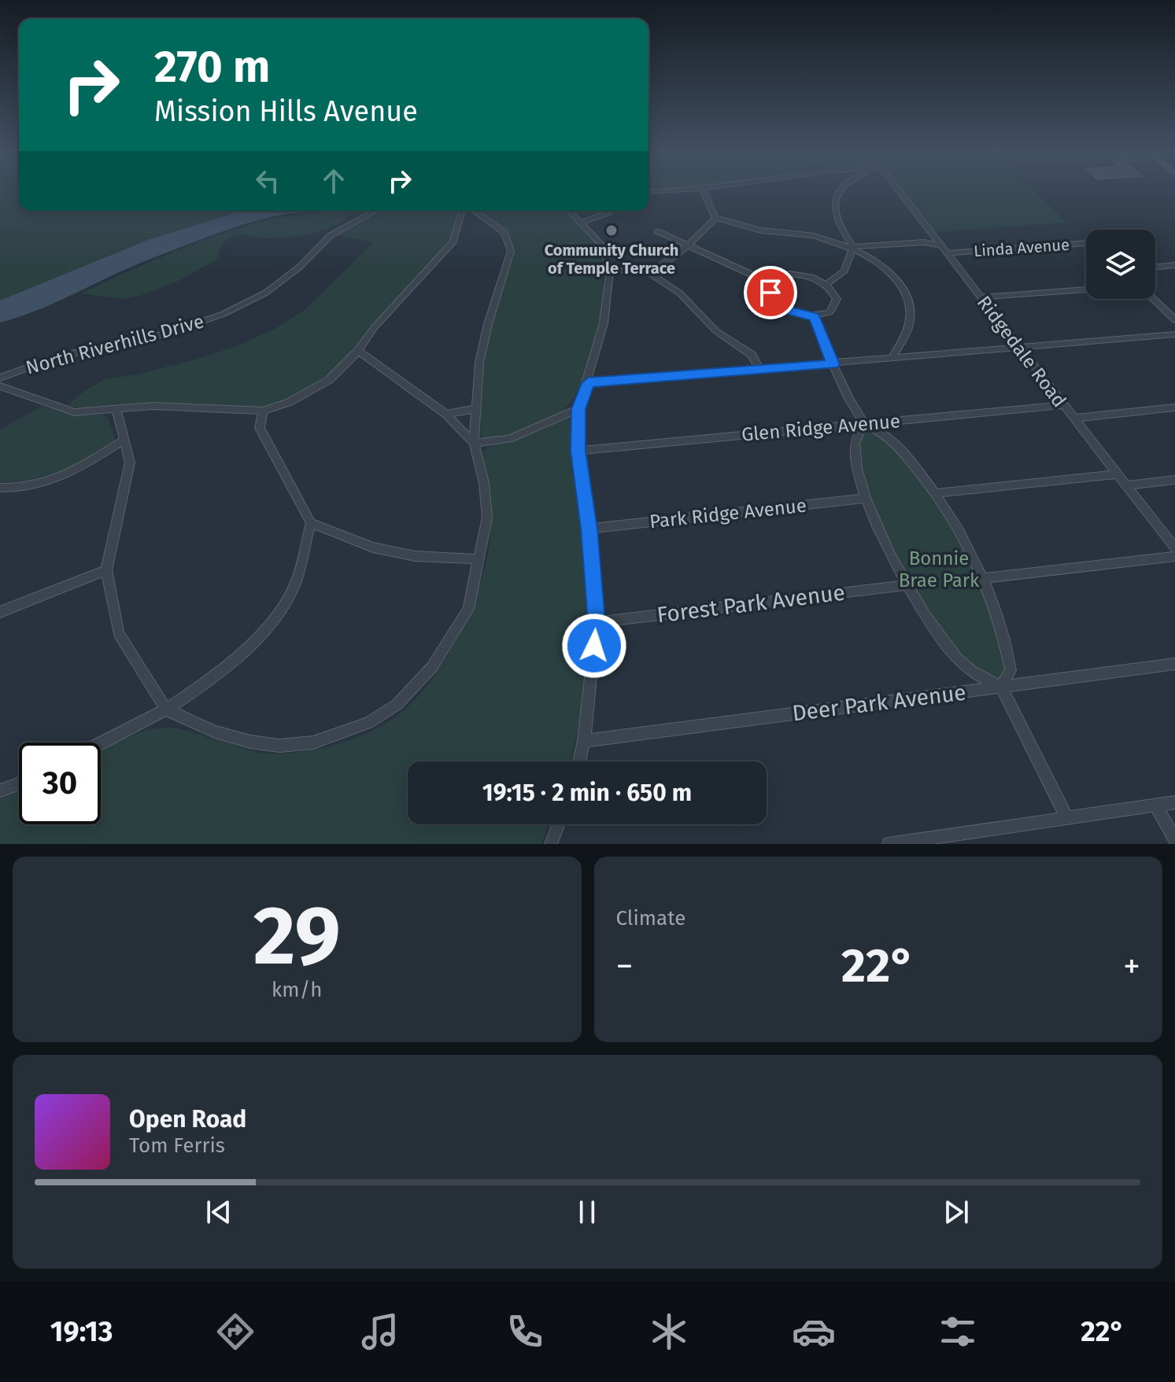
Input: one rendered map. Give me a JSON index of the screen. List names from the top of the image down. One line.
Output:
{"streets":{"street":["Linda Avenue","North Riverhills Drive","Ridgedale Road","Glen Ridge Avenue","Park Ridge Avenue","Forest Park Avenue","Deer Park Avenue"]},"crossings":[["Linda Avenue","Ridgedale Road"],["Ridgedale Road","Glen Ridge Avenue"]],"parks":["Bonnie Brae Park"],"places":["Community Church of Temple Terrace"],"page":{"turn":["270 m","Mission Hills Avenue"],"limit":"30","trip":"19:15 · 2 min · 650 m","tile":[["29","km/h"],"Climate"],"heat":["−","22°","+"],"song":["Open Road","Tom Ferris"],"tabs":["19:13","22°"]}}
